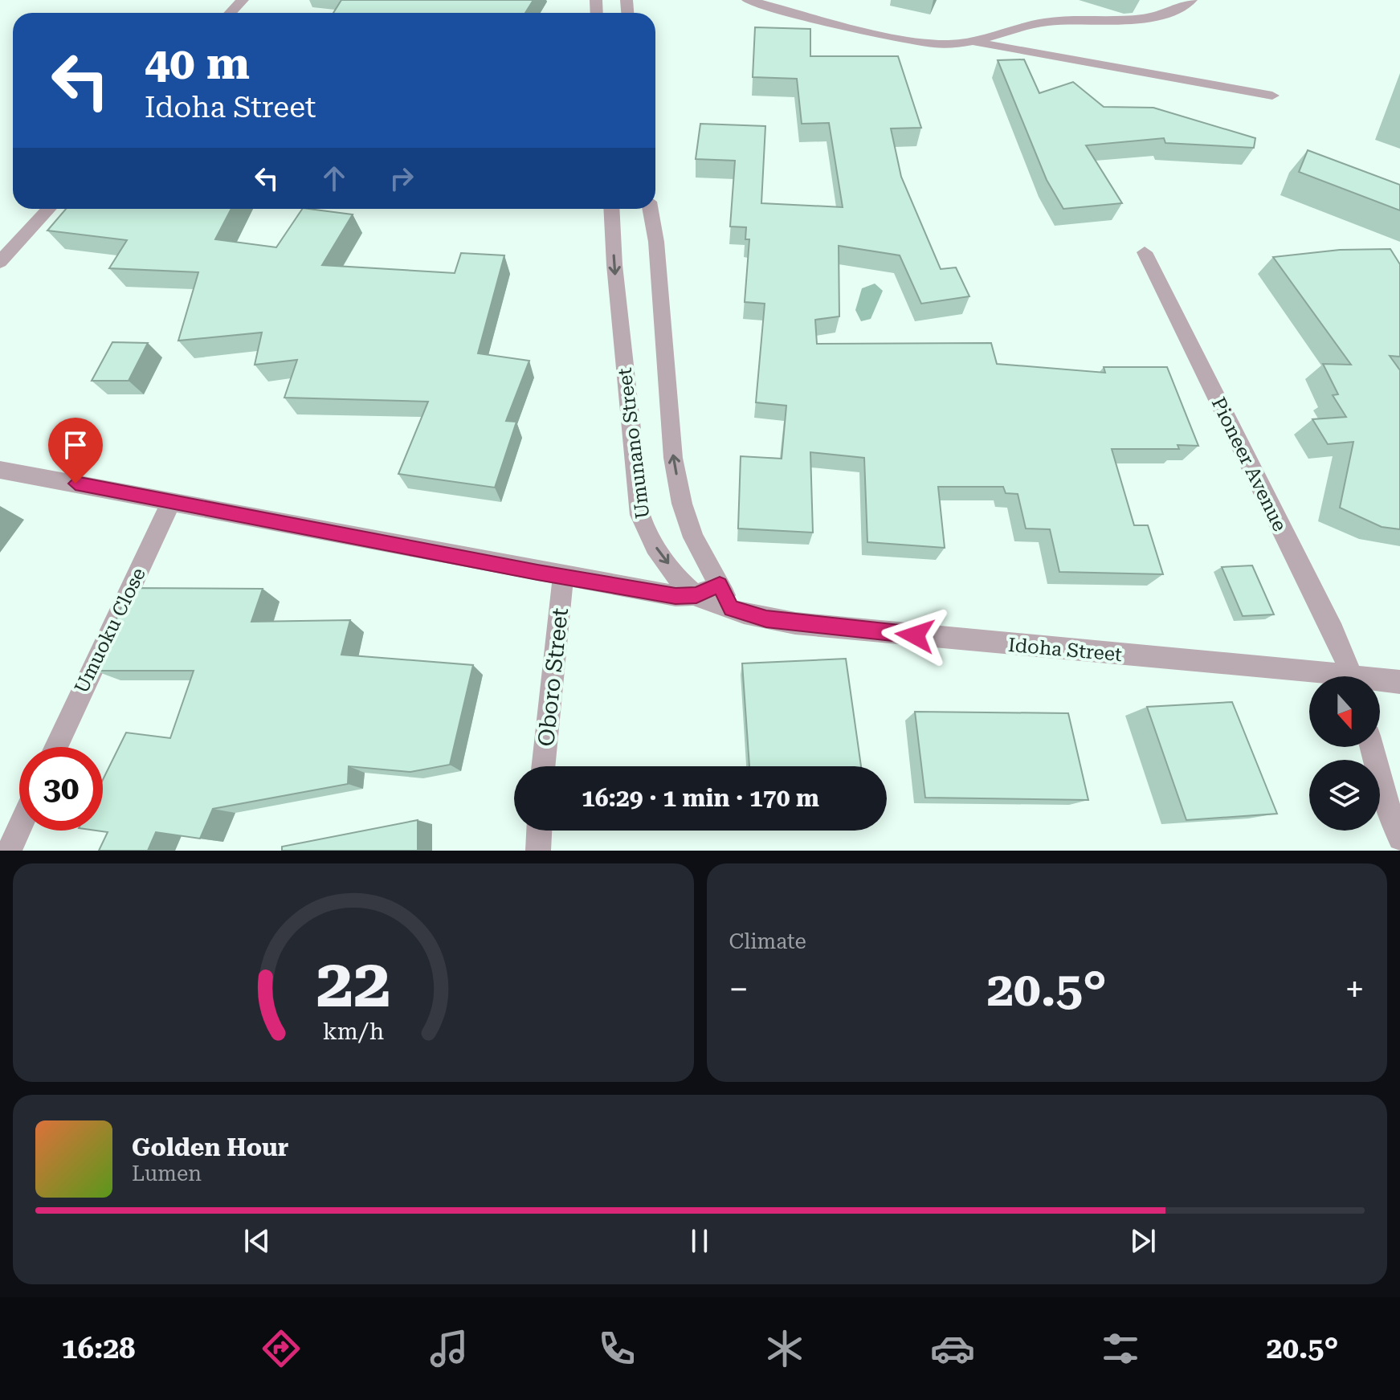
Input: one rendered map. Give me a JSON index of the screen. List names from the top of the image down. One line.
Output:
{"streets":{"street":["Umunano Street","Pioneer Avenue","Umuoku Close","Idoha Street","Oboro Street"]},"crossings":[["Umunano Street","Idoha Street"]],"north":"bottom","page":{"turn":["40 m","Idoha Street"],"limit":"30","trip":"16:29 · 1 min · 170 m","tile":"Climate","heat":["−","20.5°","+"],"song":["Golden Hour","Lumen"],"tabs":["16:28","20.5°"],"gauge":["22","km/h"]}}
